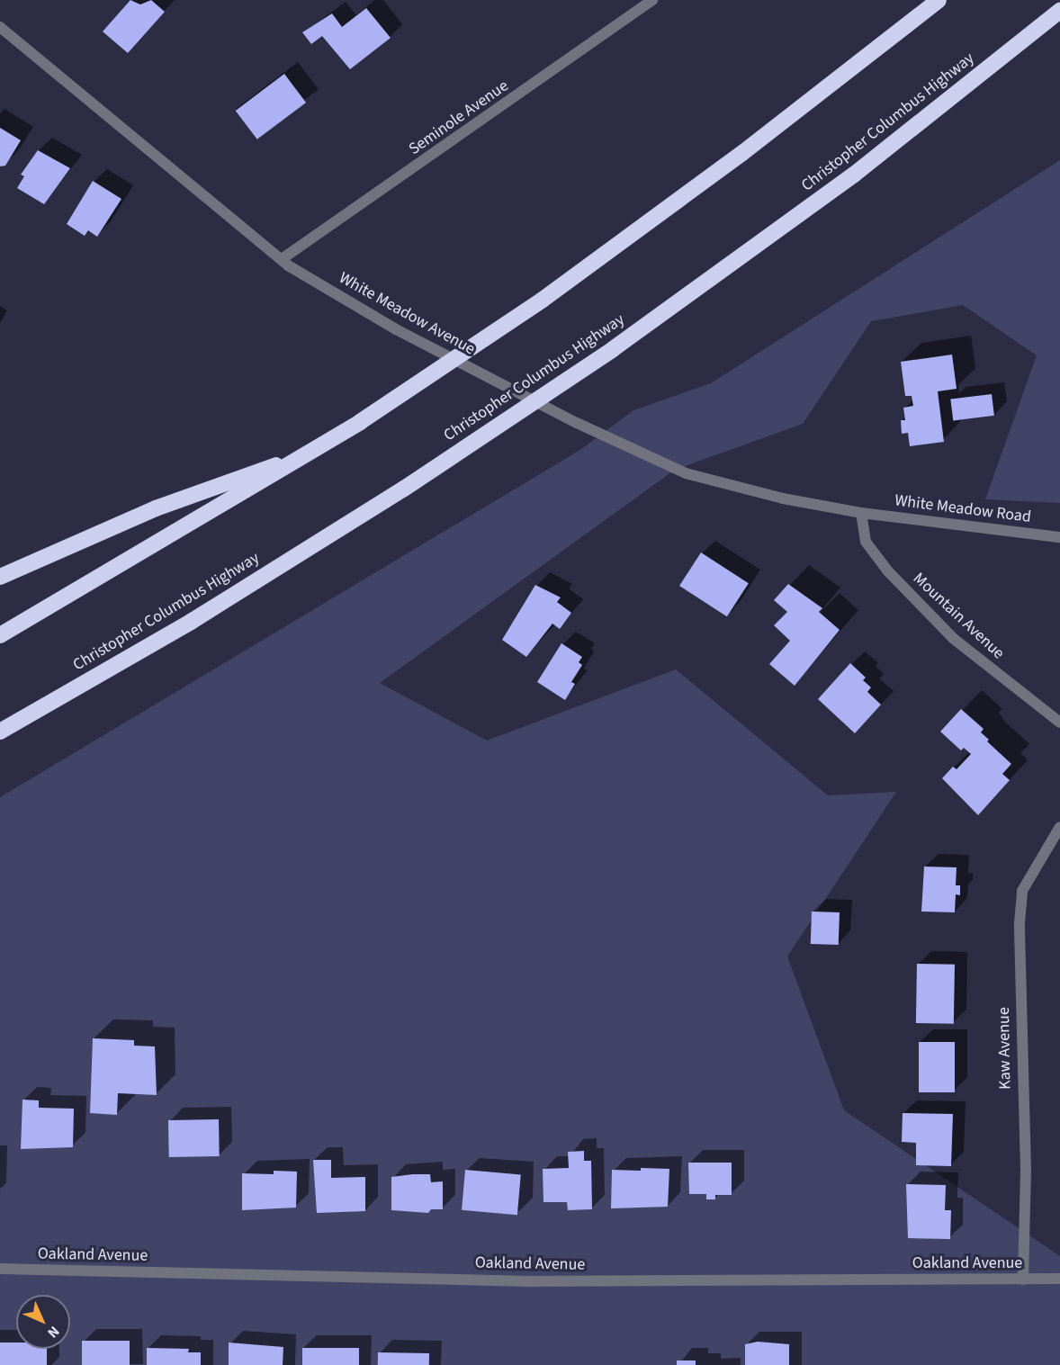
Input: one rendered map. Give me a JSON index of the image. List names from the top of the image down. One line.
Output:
{"streets":{"highway":["Christopher Columbus Highway"],"street":["Seminole Avenue","White Meadow Avenue","White Meadow Road","Mountain Avenue","Kaw Avenue","Oakland Avenue"]},"crossings":[["Seminole Avenue","White Meadow Avenue"],["White Meadow Avenue","White Meadow Road"],["White Meadow Avenue","Mountain Avenue"],["White Meadow Road","Mountain Avenue"],["Kaw Avenue","Oakland Avenue"]],"north":"bottom right"}
